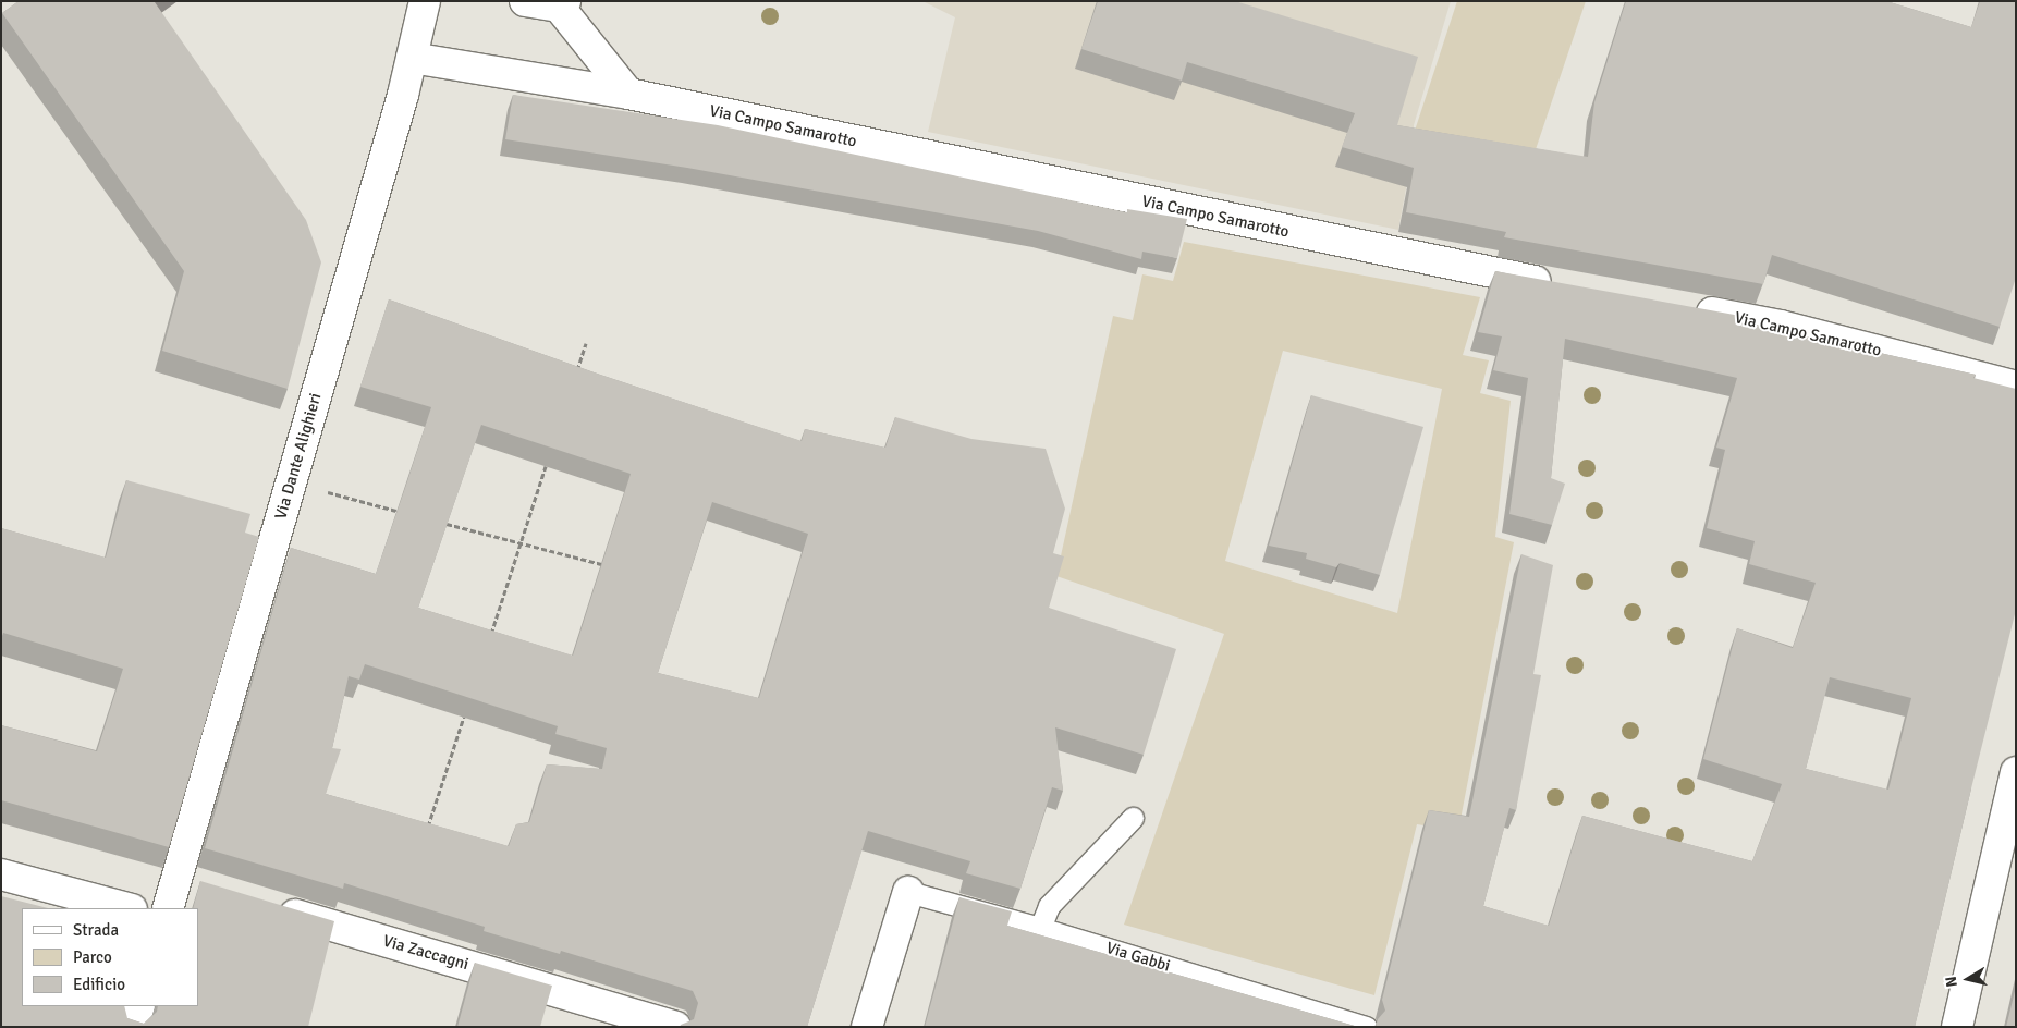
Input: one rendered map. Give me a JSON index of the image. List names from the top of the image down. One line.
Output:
{"streets":{"street":["Via Campo Samarotto","Via Dante Alighieri","Via Zaccagni"],"lane":["Via Gabbi"]},"crossings":[["Via Campo Samarotto","Via Dante Alighieri"]],"legend":["Strada","Parco","Edificio"],"north":"left"}
